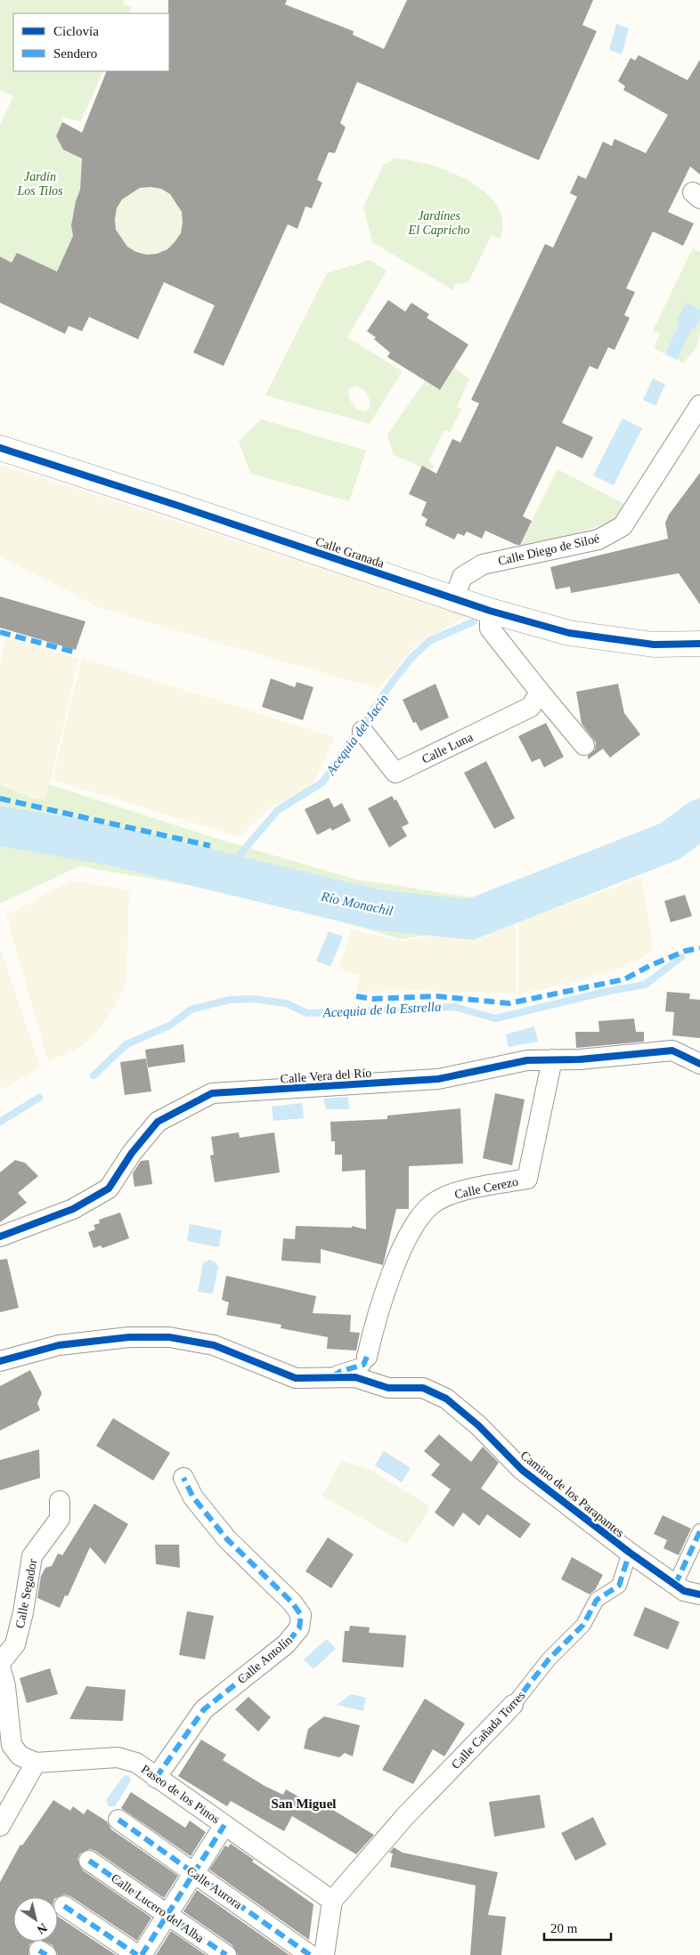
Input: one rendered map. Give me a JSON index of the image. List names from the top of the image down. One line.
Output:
{"streets":{"street":["Calle Diego de Siloé","Calle Granada","Calle Luna","Calle Vera del Río","Calle Cerezo","Camino de los Parapantes","Calle Segador","Calle Antolín","Calle Cañada Torres","Paseo de los Pinos","Calle Aurora","Calle Lucero del Alba"]},"crossings":[["Calle Diego de Siloé","Calle Granada"],["Calle Vera del Río","Calle Cerezo"],["Calle Cerezo","Camino de los Parapantes"],["Camino de los Parapantes","Calle Cañada Torres"],["Calle Antolín","Paseo de los Pinos"],["Calle Cañada Torres","Paseo de los Pinos"]],"districts":["San Miguel"],"water":["Acequia del Jacín","Río Monachil","Acequia de la Estrella"],"parks":["Jardín Los Tilos","Jardínes El Capricho"],"legend":["Ciclovía","Sendero"],"scale_bar":"20 m","north":"bottom right"}
